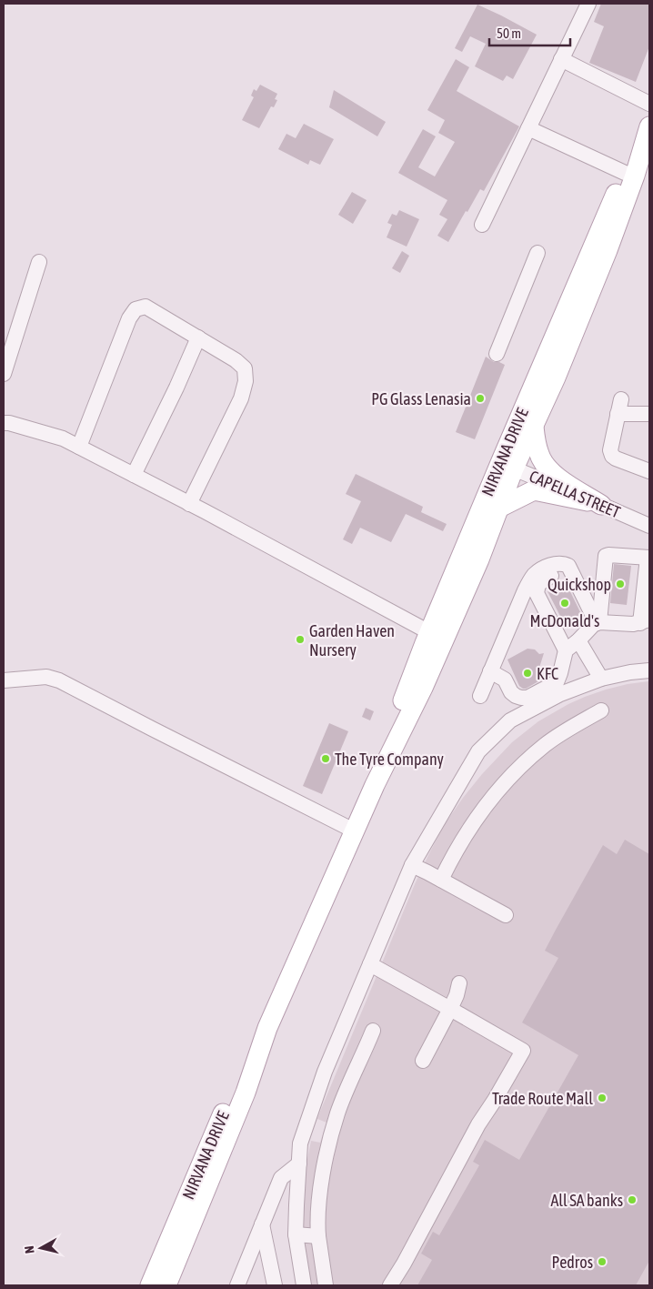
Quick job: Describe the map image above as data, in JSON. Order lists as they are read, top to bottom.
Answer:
{
  "streets": {
    "main road": ["NIRVANA DRIVE"],
    "street": ["CAPELLA STREET"]
  },
  "crossings": [
    ["NIRVANA DRIVE", "CAPELLA STREET"]
  ],
  "places": [
    "PG Glass Lenasia",
    "Quickshop",
    "McDonald's",
    "Garden Haven Nursery",
    "KFC",
    "The Tyre Company",
    "Trade Route Mall",
    "All SA banks",
    "Pedros"
  ],
  "scale_bar": "50 m",
  "north": "left"
}
